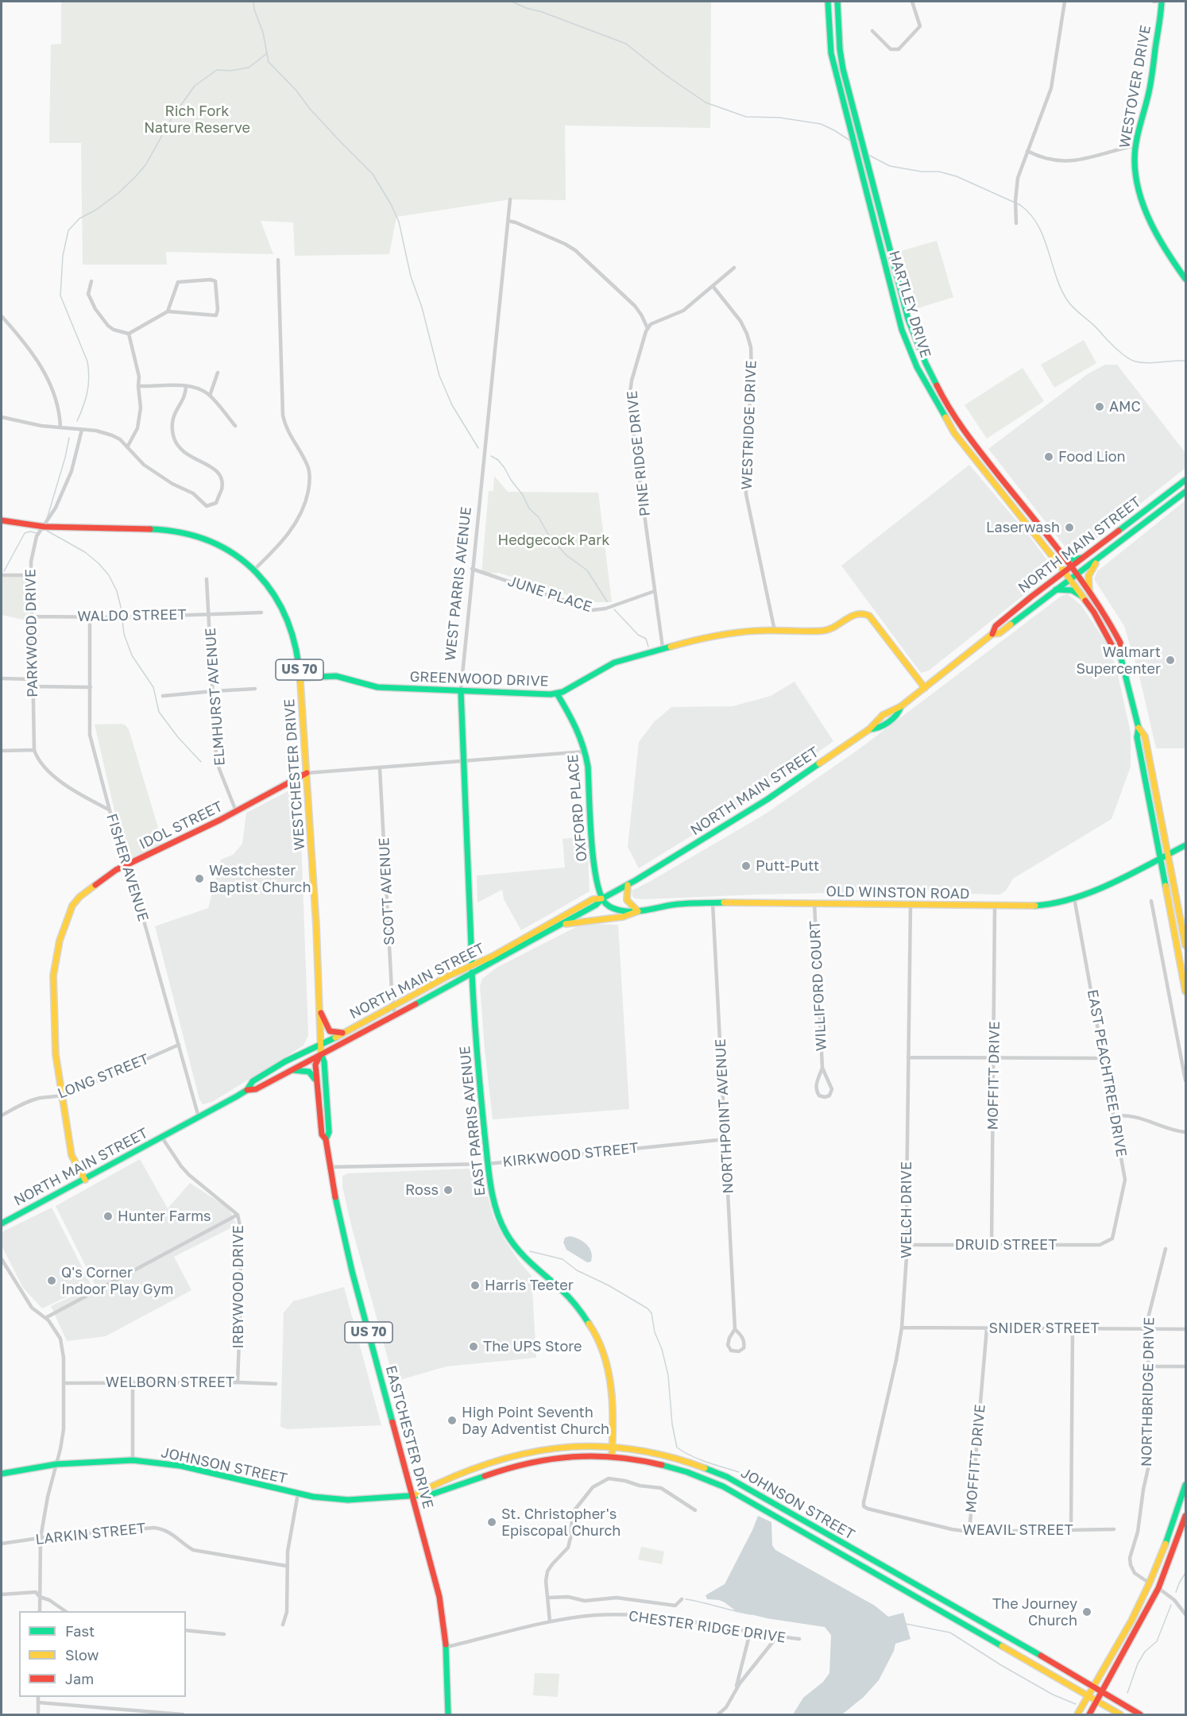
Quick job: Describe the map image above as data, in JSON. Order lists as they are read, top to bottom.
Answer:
{
  "streets": {
    "main road": [
      "WESTOVER DRIVE",
      "HARTLEY DRIVE",
      "NORTH MAIN STREET",
      "WEST PARRIS AVENUE",
      "US 70",
      "GREENWOOD DRIVE",
      "WESTCHESTER DRIVE",
      "OXFORD PLACE",
      "IDOL STREET",
      "OLD WINSTON ROAD",
      "EAST PARRIS AVENUE",
      "EASTCHESTER DRIVE",
      "JOHNSON STREET"
    ],
    "street": [
      "WESTRIDGE DRIVE",
      "PINE RIDGE DRIVE",
      "JUNE PLACE",
      "WALDO STREET",
      "PARKWOOD DRIVE",
      "ELMHURST AVENUE",
      "FISHER AVENUE",
      "SCOTT AVENUE",
      "WILLIFORD COURT",
      "EAST PEACHTREE DRIVE",
      "MOFFITT DRIVE",
      "LONG STREET",
      "NORTHPOINT AVENUE",
      "KIRKWOOD STREET",
      "WELCH DRIVE",
      "DRUID STREET",
      "IRBYWOOD DRIVE",
      "SNIDER STREET",
      "WELBORN STREET",
      "NORTHBRIDGE DRIVE",
      "WEAVIL STREET",
      "LARKIN STREET",
      "CHESTER RIDGE DRIVE"
    ]
  },
  "crossings": [
    ["HARTLEY DRIVE", "NORTH MAIN STREET"],
    ["WESTRIDGE DRIVE", "GREENWOOD DRIVE"],
    ["PINE RIDGE DRIVE", "JUNE PLACE"],
    ["PINE RIDGE DRIVE", "GREENWOOD DRIVE"],
    ["NORTH MAIN STREET", "WEST PARRIS AVENUE"],
    ["NORTH MAIN STREET", "GREENWOOD DRIVE"],
    ["NORTH MAIN STREET", "WESTCHESTER DRIVE"],
    ["NORTH MAIN STREET", "OXFORD PLACE"],
    ["NORTH MAIN STREET", "IDOL STREET"],
    ["NORTH MAIN STREET", "FISHER AVENUE"],
    ["NORTH MAIN STREET", "SCOTT AVENUE"],
    ["NORTH MAIN STREET", "OLD WINSTON ROAD"],
    ["NORTH MAIN STREET", "EAST PARRIS AVENUE"],
    ["NORTH MAIN STREET", "IRBYWOOD DRIVE"],
    ["NORTH MAIN STREET", "EASTCHESTER DRIVE"],
    ["WEST PARRIS AVENUE", "JUNE PLACE"],
    ["WEST PARRIS AVENUE", "GREENWOOD DRIVE"],
    ["WEST PARRIS AVENUE", "IDOL STREET"],
    ["WEST PARRIS AVENUE", "EAST PARRIS AVENUE"],
    ["WALDO STREET", "PARKWOOD DRIVE"],
    ["WALDO STREET", "ELMHURST AVENUE"],
    ["WALDO STREET", "FISHER AVENUE"],
    ["PARKWOOD DRIVE", "WESTCHESTER DRIVE"],
    ["GREENWOOD DRIVE", "WESTCHESTER DRIVE"],
    ["GREENWOOD DRIVE", "OXFORD PLACE"],
    ["ELMHURST AVENUE", "IDOL STREET"],
    ["WESTCHESTER DRIVE", "IDOL STREET"],
    ["WESTCHESTER DRIVE", "EASTCHESTER DRIVE"],
    ["OXFORD PLACE", "IDOL STREET"],
    ["OXFORD PLACE", "OLD WINSTON ROAD"],
    ["IDOL STREET", "FISHER AVENUE"],
    ["IDOL STREET", "SCOTT AVENUE"],
    ["IDOL STREET", "LONG STREET"],
    ["FISHER AVENUE", "LONG STREET"],
    ["OLD WINSTON ROAD", "WILLIFORD COURT"],
    ["OLD WINSTON ROAD", "EAST PEACHTREE DRIVE"],
    ["OLD WINSTON ROAD", "MOFFITT DRIVE"],
    ["OLD WINSTON ROAD", "NORTHPOINT AVENUE"],
    ["OLD WINSTON ROAD", "WELCH DRIVE"],
    ["EAST PEACHTREE DRIVE", "DRUID STREET"],
    ["MOFFITT DRIVE", "DRUID STREET"],
    ["MOFFITT DRIVE", "SNIDER STREET"],
    ["MOFFITT DRIVE", "WEAVIL STREET"],
    ["NORTHPOINT AVENUE", "KIRKWOOD STREET"],
    ["EAST PARRIS AVENUE", "KIRKWOOD STREET"],
    ["EAST PARRIS AVENUE", "JOHNSON STREET"],
    ["KIRKWOOD STREET", "EASTCHESTER DRIVE"],
    ["WELCH DRIVE", "DRUID STREET"],
    ["WELCH DRIVE", "SNIDER STREET"],
    ["WELCH DRIVE", "WEAVIL STREET"],
    ["IRBYWOOD DRIVE", "WELBORN STREET"],
    ["SNIDER STREET", "NORTHBRIDGE DRIVE"],
    ["EASTCHESTER DRIVE", "JOHNSON STREET"],
    ["EASTCHESTER DRIVE", "CHESTER RIDGE DRIVE"]
  ],
  "parks": ["Rich Fork Nature Reserve", "Hedgecock Park"],
  "places": [
    "AMC",
    "Food Lion",
    "Laserwash",
    "Walmart Supercenter",
    "Putt-Putt",
    "Westchester Baptist Church",
    "Ross",
    "Hunter Farms",
    "Q's Corner Indoor Play Gym",
    "Harris Teeter",
    "The UPS Store",
    "High Point Seventh Day Adventist Church",
    "St. Christopher's Episcopal Church",
    "The Journey Church"
  ],
  "legend": ["Fast", "Slow", "Jam"]
}
